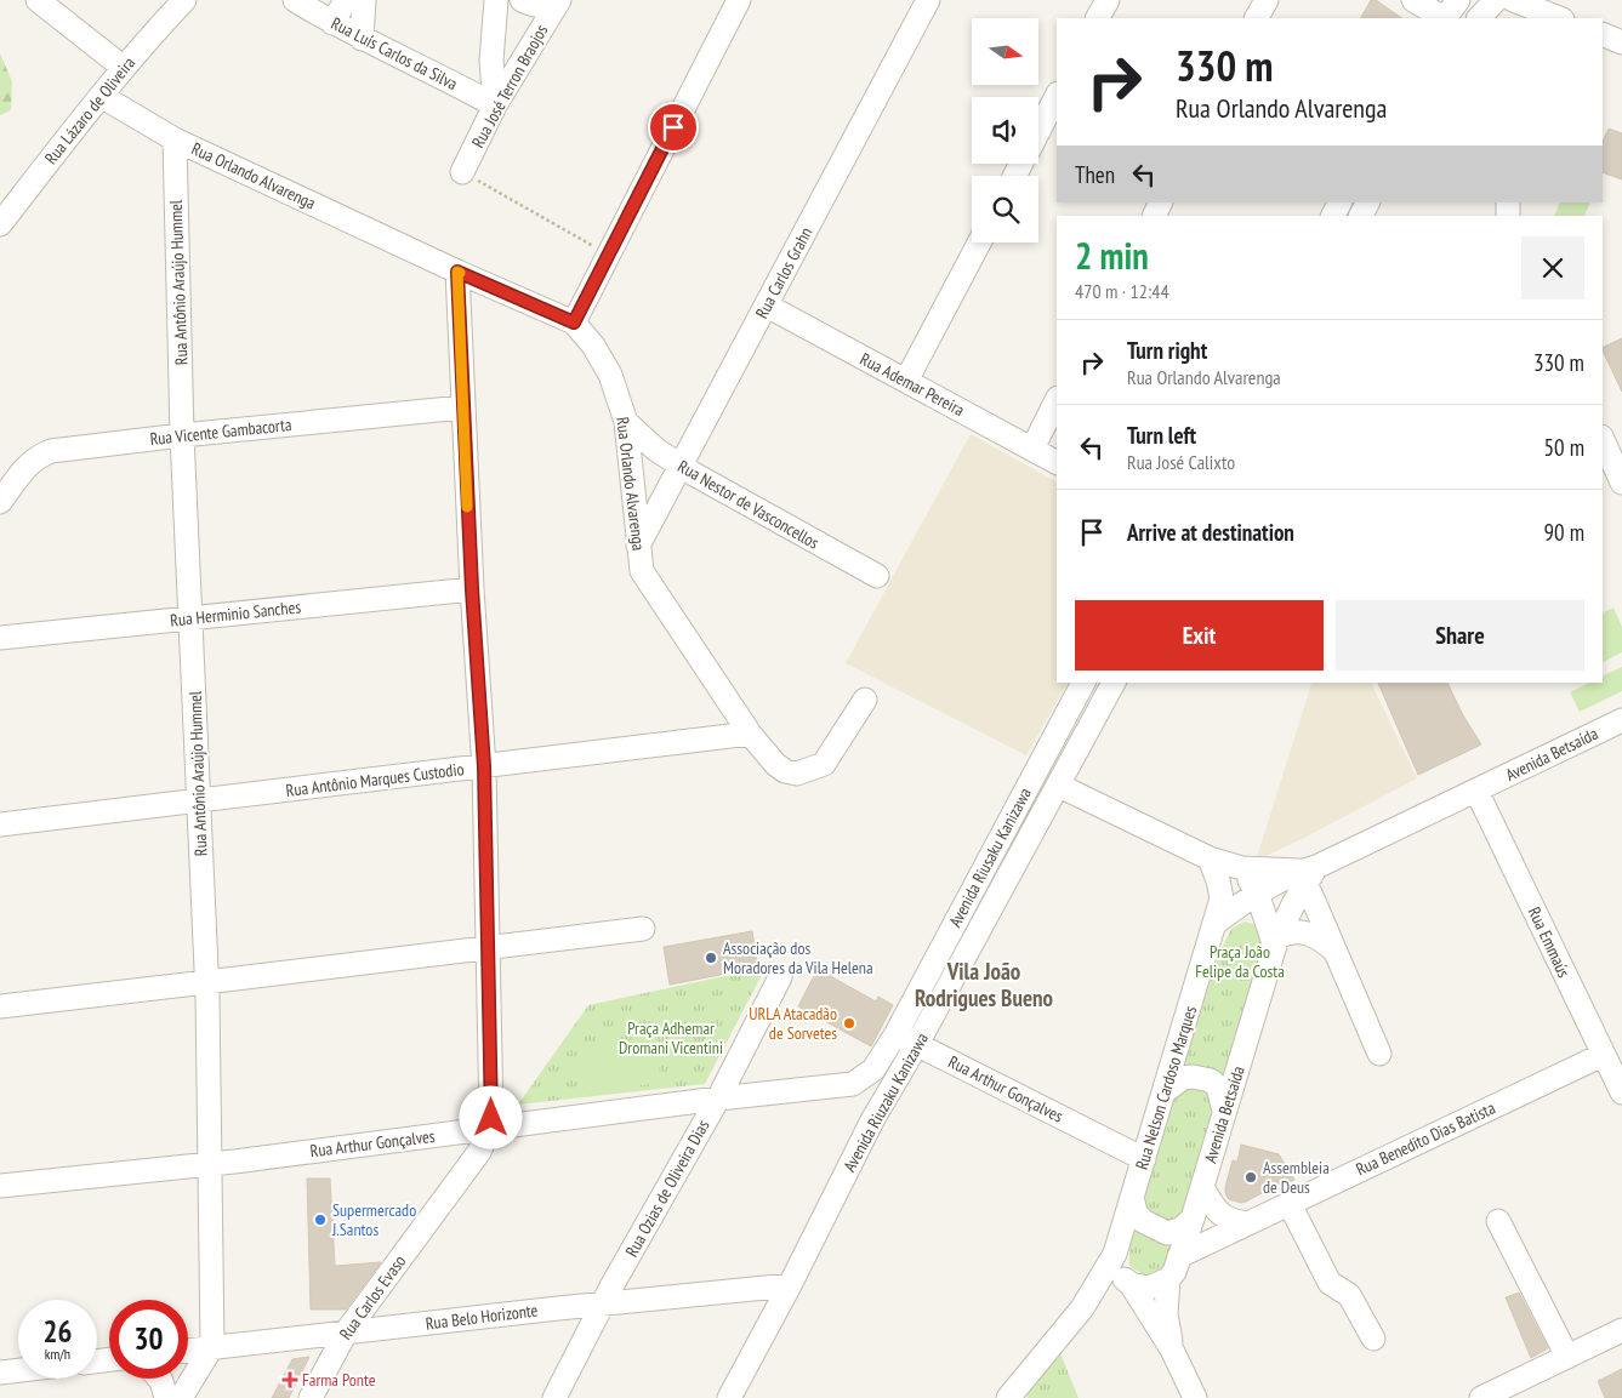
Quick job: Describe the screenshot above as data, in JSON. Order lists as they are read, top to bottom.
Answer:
{
  "streets": {
    "street": [
      "Rua Luís Carlos da Silva",
      "Rua José Terron Braojos",
      "Rua Lázaro de Oliveira",
      "Rua Orlando Alvarenga",
      "Rua Carlos Grahn",
      "Rua Antônio Araújo Hummel",
      "Rua Ademar Pereira",
      "Rua Vicente Gambacorta",
      "Rua Nestor de Vasconcellos",
      "Rua Herminio Sanches",
      "Avenida Betsaída",
      "Rua Antônio Marques Custodio",
      "Avenida Riusaku Kanizawa",
      "Rua Emmaús",
      "Rua Nelson Cardoso Marques",
      "Rua Arthur Gonçalves",
      "Avenida Riuzaku Kanizawa",
      "Rua Benedito Dias Batista",
      "Rua Ozias de Oliveira Dias",
      "Rua Carlos Evaso",
      "Rua Belo Horizonte"
    ]
  },
  "crossings": [
    ["Rua Luís Carlos da Silva", "Rua José Terron Braojos"],
    ["Rua Lázaro de Oliveira", "Rua Orlando Alvarenga"],
    ["Rua Orlando Alvarenga", "Rua Carlos Grahn"],
    ["Rua Orlando Alvarenga", "Rua Antônio Araújo Hummel"],
    ["Rua Orlando Alvarenga", "Rua Nestor de Vasconcellos"],
    ["Rua Orlando Alvarenga", "Rua Antônio Marques Custodio"],
    ["Rua Orlando Alvarenga", "Rua Carlos Evaso"],
    ["Rua Carlos Grahn", "Rua Ademar Pereira"],
    ["Rua Carlos Grahn", "Rua Nestor de Vasconcellos"],
    ["Rua Antônio Araújo Hummel", "Rua Vicente Gambacorta"],
    ["Rua Antônio Araújo Hummel", "Rua Herminio Sanches"],
    ["Rua Antônio Araújo Hummel", "Rua Antônio Marques Custodio"],
    ["Rua Antônio Araújo Hummel", "Rua Arthur Gonçalves"],
    ["Rua Antônio Araújo Hummel", "Rua Belo Horizonte"],
    ["Rua Vicente Gambacorta", "Rua Carlos Evaso"],
    ["Rua Herminio Sanches", "Rua Carlos Evaso"],
    ["Avenida Betsaída", "Rua Emmaús"],
    ["Avenida Betsaída", "Rua Nelson Cardoso Marques"],
    ["Avenida Betsaída", "Rua Benedito Dias Batista"],
    ["Rua Antônio Marques Custodio", "Rua Carlos Evaso"],
    ["Avenida Riusaku Kanizawa", "Rua Arthur Gonçalves"],
    ["Rua Emmaús", "Rua Benedito Dias Batista"],
    ["Rua Nelson Cardoso Marques", "Rua Arthur Gonçalves"],
    ["Rua Arthur Gonçalves", "Avenida Riuzaku Kanizawa"],
    ["Rua Arthur Gonçalves", "Rua Ozias de Oliveira Dias"],
    ["Rua Arthur Gonçalves", "Rua Carlos Evaso"],
    ["Avenida Riuzaku Kanizawa", "Rua Belo Horizonte"],
    ["Rua Ozias de Oliveira Dias", "Rua Belo Horizonte"],
    ["Rua Carlos Evaso", "Rua Belo Horizonte"]
  ],
  "districts": ["Vila João Rodrigues Bueno"],
  "parks": ["Praça João Felipe da Costa", "Praça Adhemar Dromani Vicentini"],
  "places": {
    "other": [
      "Associação dos Moradores da Vila Helena",
      "URLA Atacadão de Sorvetes",
      "Assembleia de Deus",
      "Supermercado J.Santos"
    ],
    "health": ["Farma Ponte"]
  },
  "north": "right",
  "page": {
    "turn": ["330 m", "Rua Orlando Alvarenga"],
    "then": "Then",
    "heading": ["2 min", "470 m · 12:44"],
    "list": [
      {
        "name": "Turn right",
        "note": "Rua Orlando Alvarenga",
        "value": "330 m"
      },
      {
        "name": "Turn left",
        "note": "Rua José Calixto",
        "value": "50 m"
      },
      {
        "name": "Arrive at destination",
        "value": "90 m"
      }
    ],
    "buttons": ["Exit", "Share"],
    "speed": "26 km/h",
    "limit": "30"
  }
}
